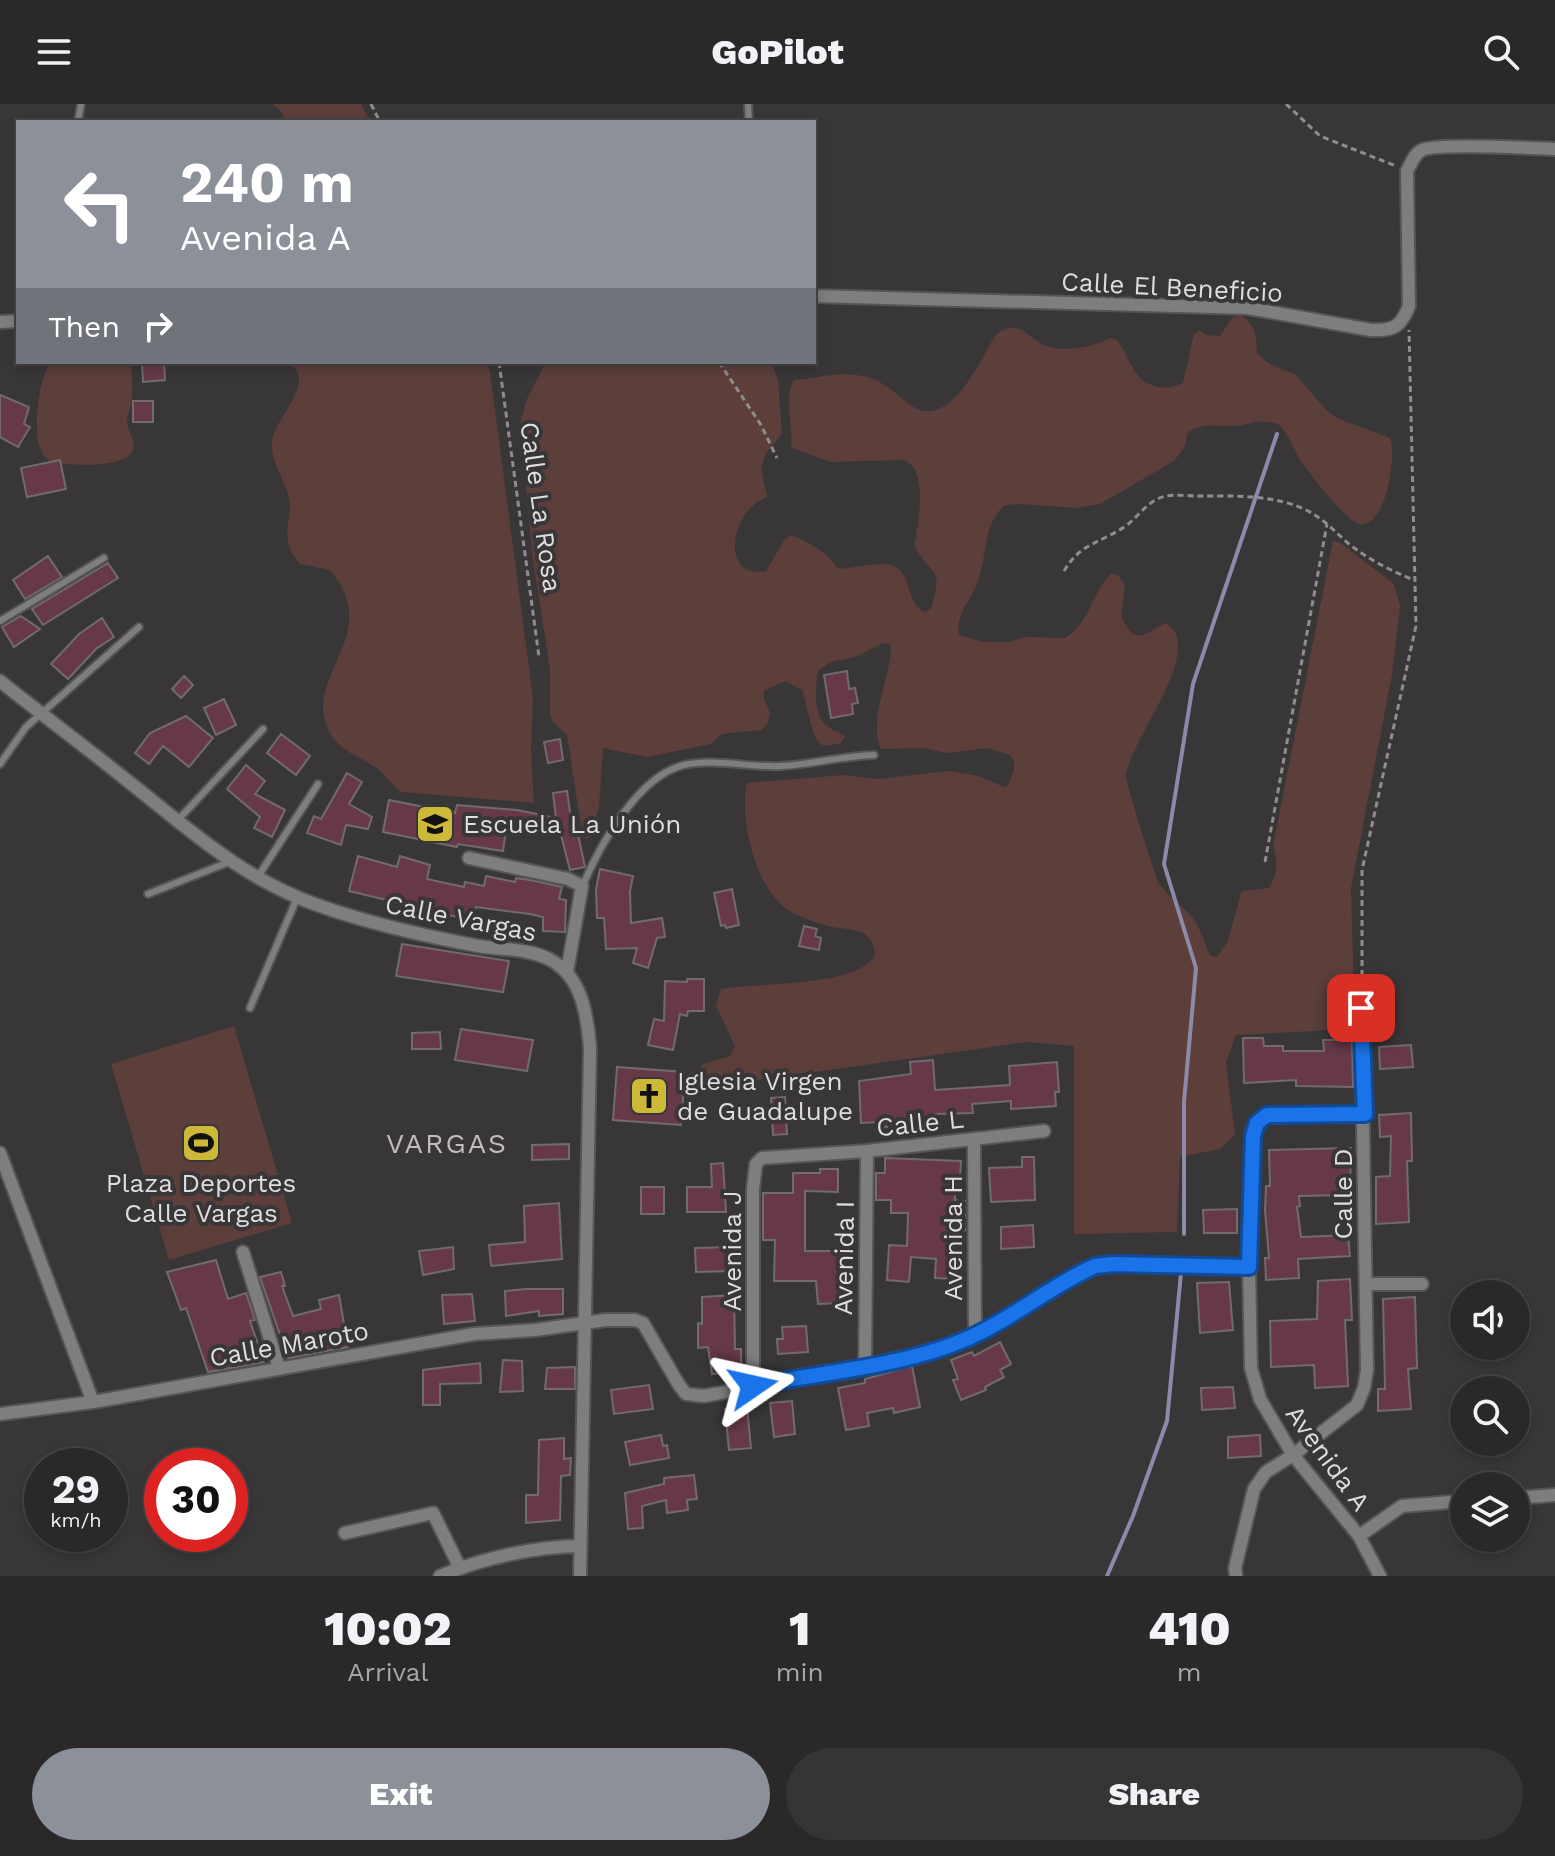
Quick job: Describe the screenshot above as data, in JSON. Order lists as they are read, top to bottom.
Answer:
{
  "streets": {
    "street": [
      "Calle El Beneficio",
      "Calle Vargas",
      "Calle L",
      "Calle D",
      "Avenida H",
      "Avenida J",
      "Avenida I",
      "Calle Maroto",
      "Avenida A"
    ],
    "path": ["Calle La Rosa"]
  },
  "crossings": [
    ["Calle L", "Avenida H"],
    ["Calle L", "Avenida J"],
    ["Calle L", "Avenida I"],
    ["Calle D", "Avenida A"],
    ["Avenida J", "Calle Maroto"]
  ],
  "districts": ["VARGAS"],
  "places": {
    "school or university": ["Escuela La Unión"],
    "church": ["Iglesia Virgen de Guadalupe"],
    "sports": ["Plaza Deportes Calle Vargas"]
  },
  "page": {
    "header": "GoPilot",
    "turn": ["240 m", "Avenida A"],
    "then": "Then",
    "speed": "29 km/h",
    "limit": "30",
    "eta": [
      "10:02",
      "Arrival",
      "1",
      "min",
      "410",
      "m"
    ],
    "buttons": ["Exit", "Share"]
  }
}
